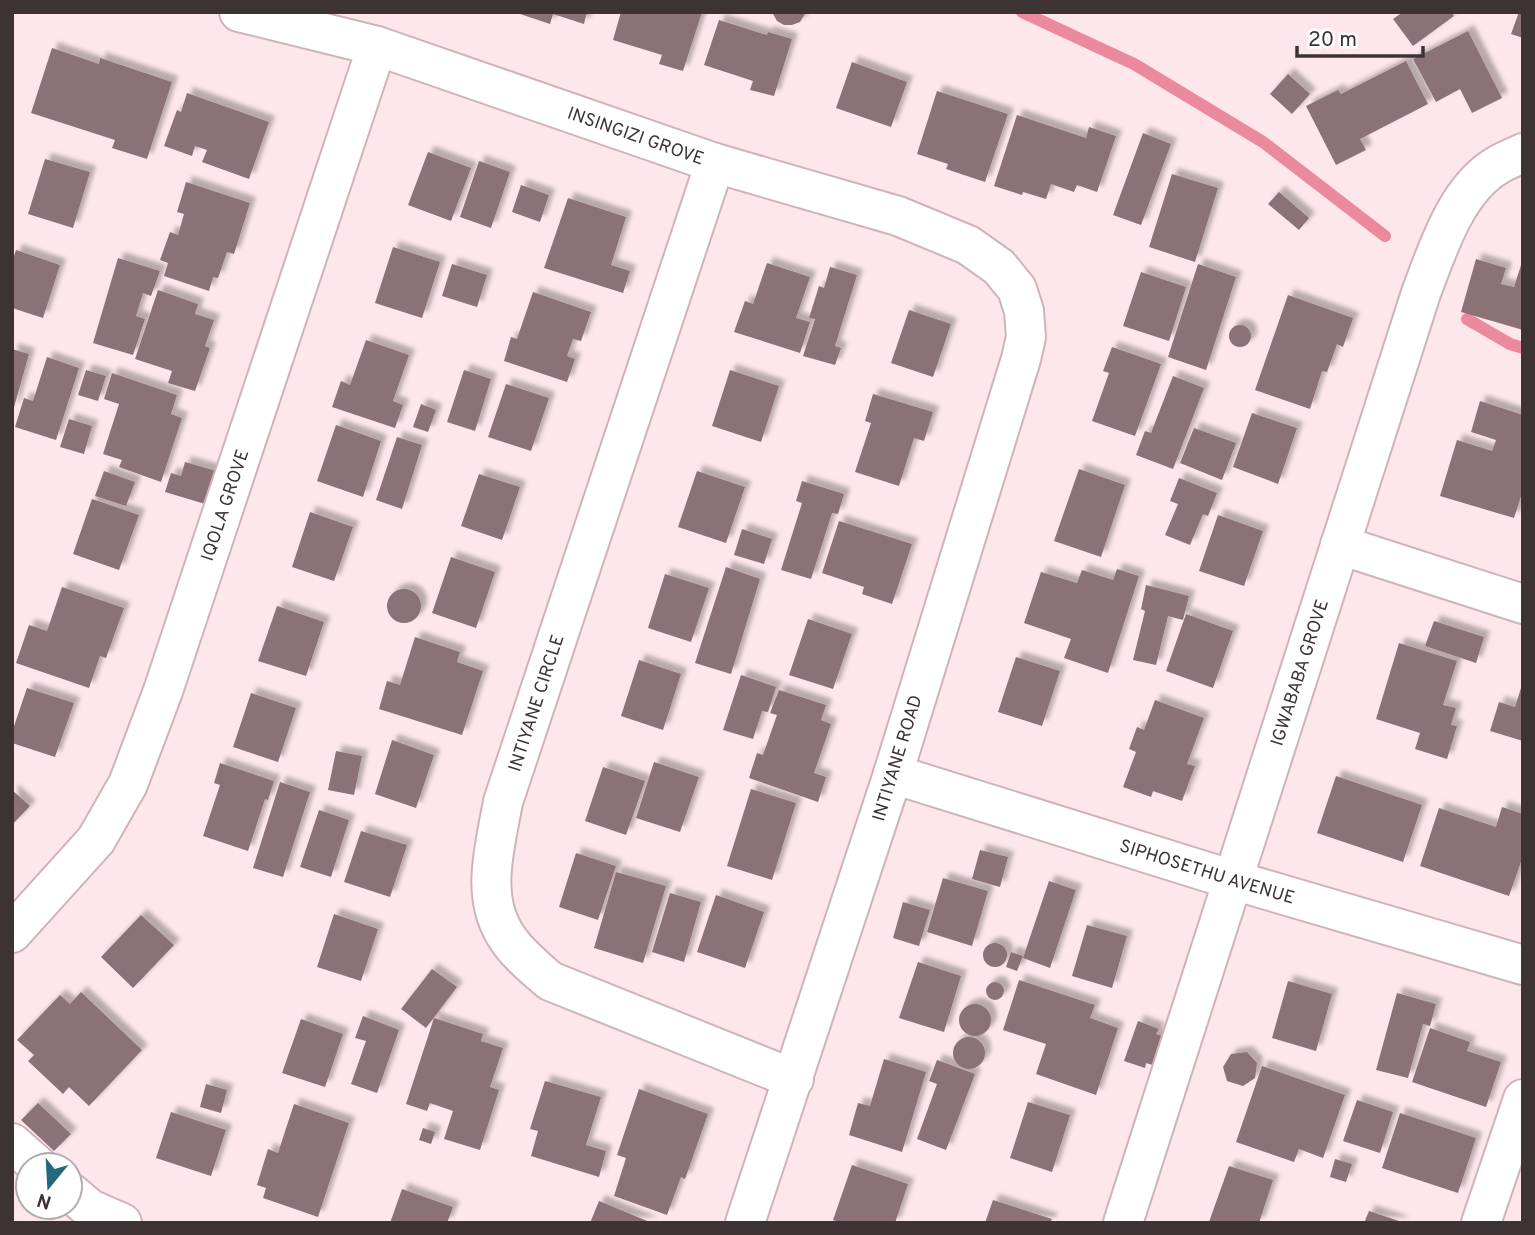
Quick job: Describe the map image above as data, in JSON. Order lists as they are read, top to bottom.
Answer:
{
  "streets": {
    "street": [
      "INSINGIZI GROVE",
      "IQOLA GROVE",
      "IGWABABA GROVE",
      "INTIYANE CIRCLE",
      "INTIYANE ROAD",
      "SIPHOSETHU AVENUE"
    ]
  },
  "crossings": [
    ["INSINGIZI GROVE", "IQOLA GROVE"],
    ["INSINGIZI GROVE", "INTIYANE CIRCLE"],
    ["INSINGIZI GROVE", "INTIYANE ROAD"],
    ["IGWABABA GROVE", "SIPHOSETHU AVENUE"],
    ["INTIYANE CIRCLE", "INTIYANE ROAD"],
    ["INTIYANE ROAD", "SIPHOSETHU AVENUE"]
  ],
  "scale_bar": "20 m",
  "north": "bottom"
}
